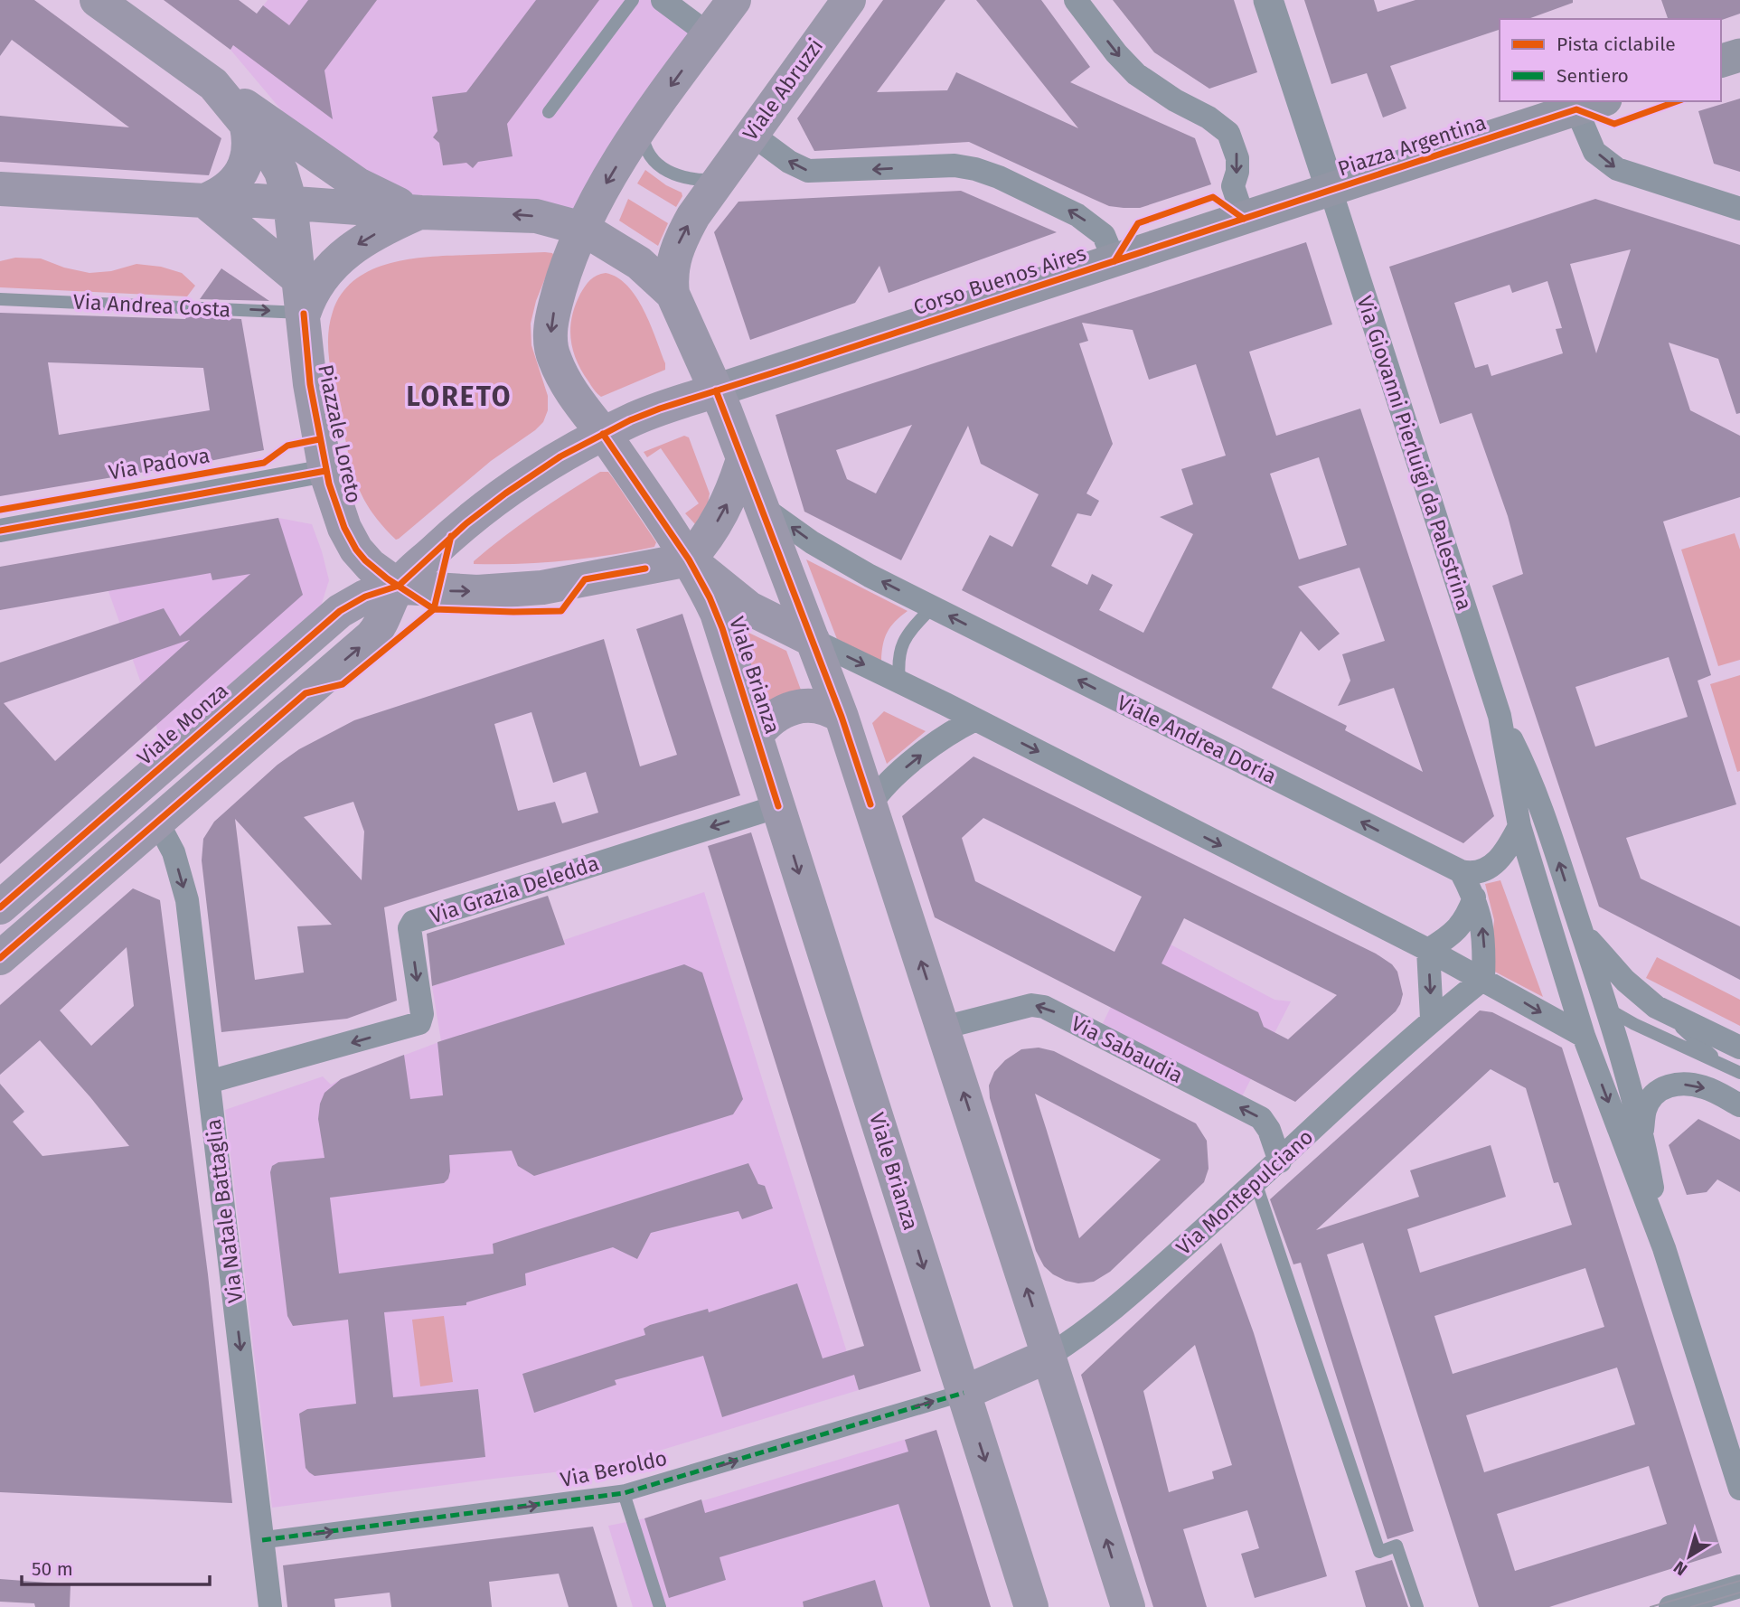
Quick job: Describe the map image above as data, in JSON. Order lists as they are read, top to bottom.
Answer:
{
  "streets": {
    "main road": [
      "Viale Abruzzi",
      "Piazza Argentina",
      "Corso Buenos Aires",
      "Piazzale Loreto",
      "Viale Brianza",
      "Viale Monza"
    ],
    "street": [
      "Via Giovanni Pierluigi da Palestrina",
      "Via Padova",
      "Viale Andrea Doria",
      "Via Grazia Deledda",
      "Via Sabaudia",
      "Via Montepulciano",
      "Via Natale Battaglia",
      "Via Beroldo"
    ],
    "lane": ["Via Andrea Costa"]
  },
  "crossings": [
    ["Piazza Argentina", "Corso Buenos Aires"],
    ["Piazza Argentina", "Via Giovanni Pierluigi da Palestrina"],
    ["Corso Buenos Aires", "Via Giovanni Pierluigi da Palestrina"],
    ["Via Andrea Costa", "Piazzale Loreto"],
    ["Piazzale Loreto", "Via Padova"],
    ["Piazzale Loreto", "Viale Brianza"],
    ["Piazzale Loreto", "Viale Monza"],
    ["Viale Brianza", "Via Grazia Deledda"],
    ["Viale Brianza", "Via Beroldo"],
    ["Via Grazia Deledda", "Via Natale Battaglia"],
    ["Via Sabaudia", "Via Montepulciano"],
    ["Via Natale Battaglia", "Via Beroldo"]
  ],
  "one_way": [
    "Piazza Argentina",
    "Via Andrea Costa",
    "Via Grazia Deledda",
    "Via Sabaudia",
    "Via Natale Battaglia",
    "Via Beroldo"
  ],
  "districts": ["LORETO"],
  "legend": ["Pista ciclabile", "Sentiero"],
  "scale_bar": "50 m",
  "north": "bottom left"
}
